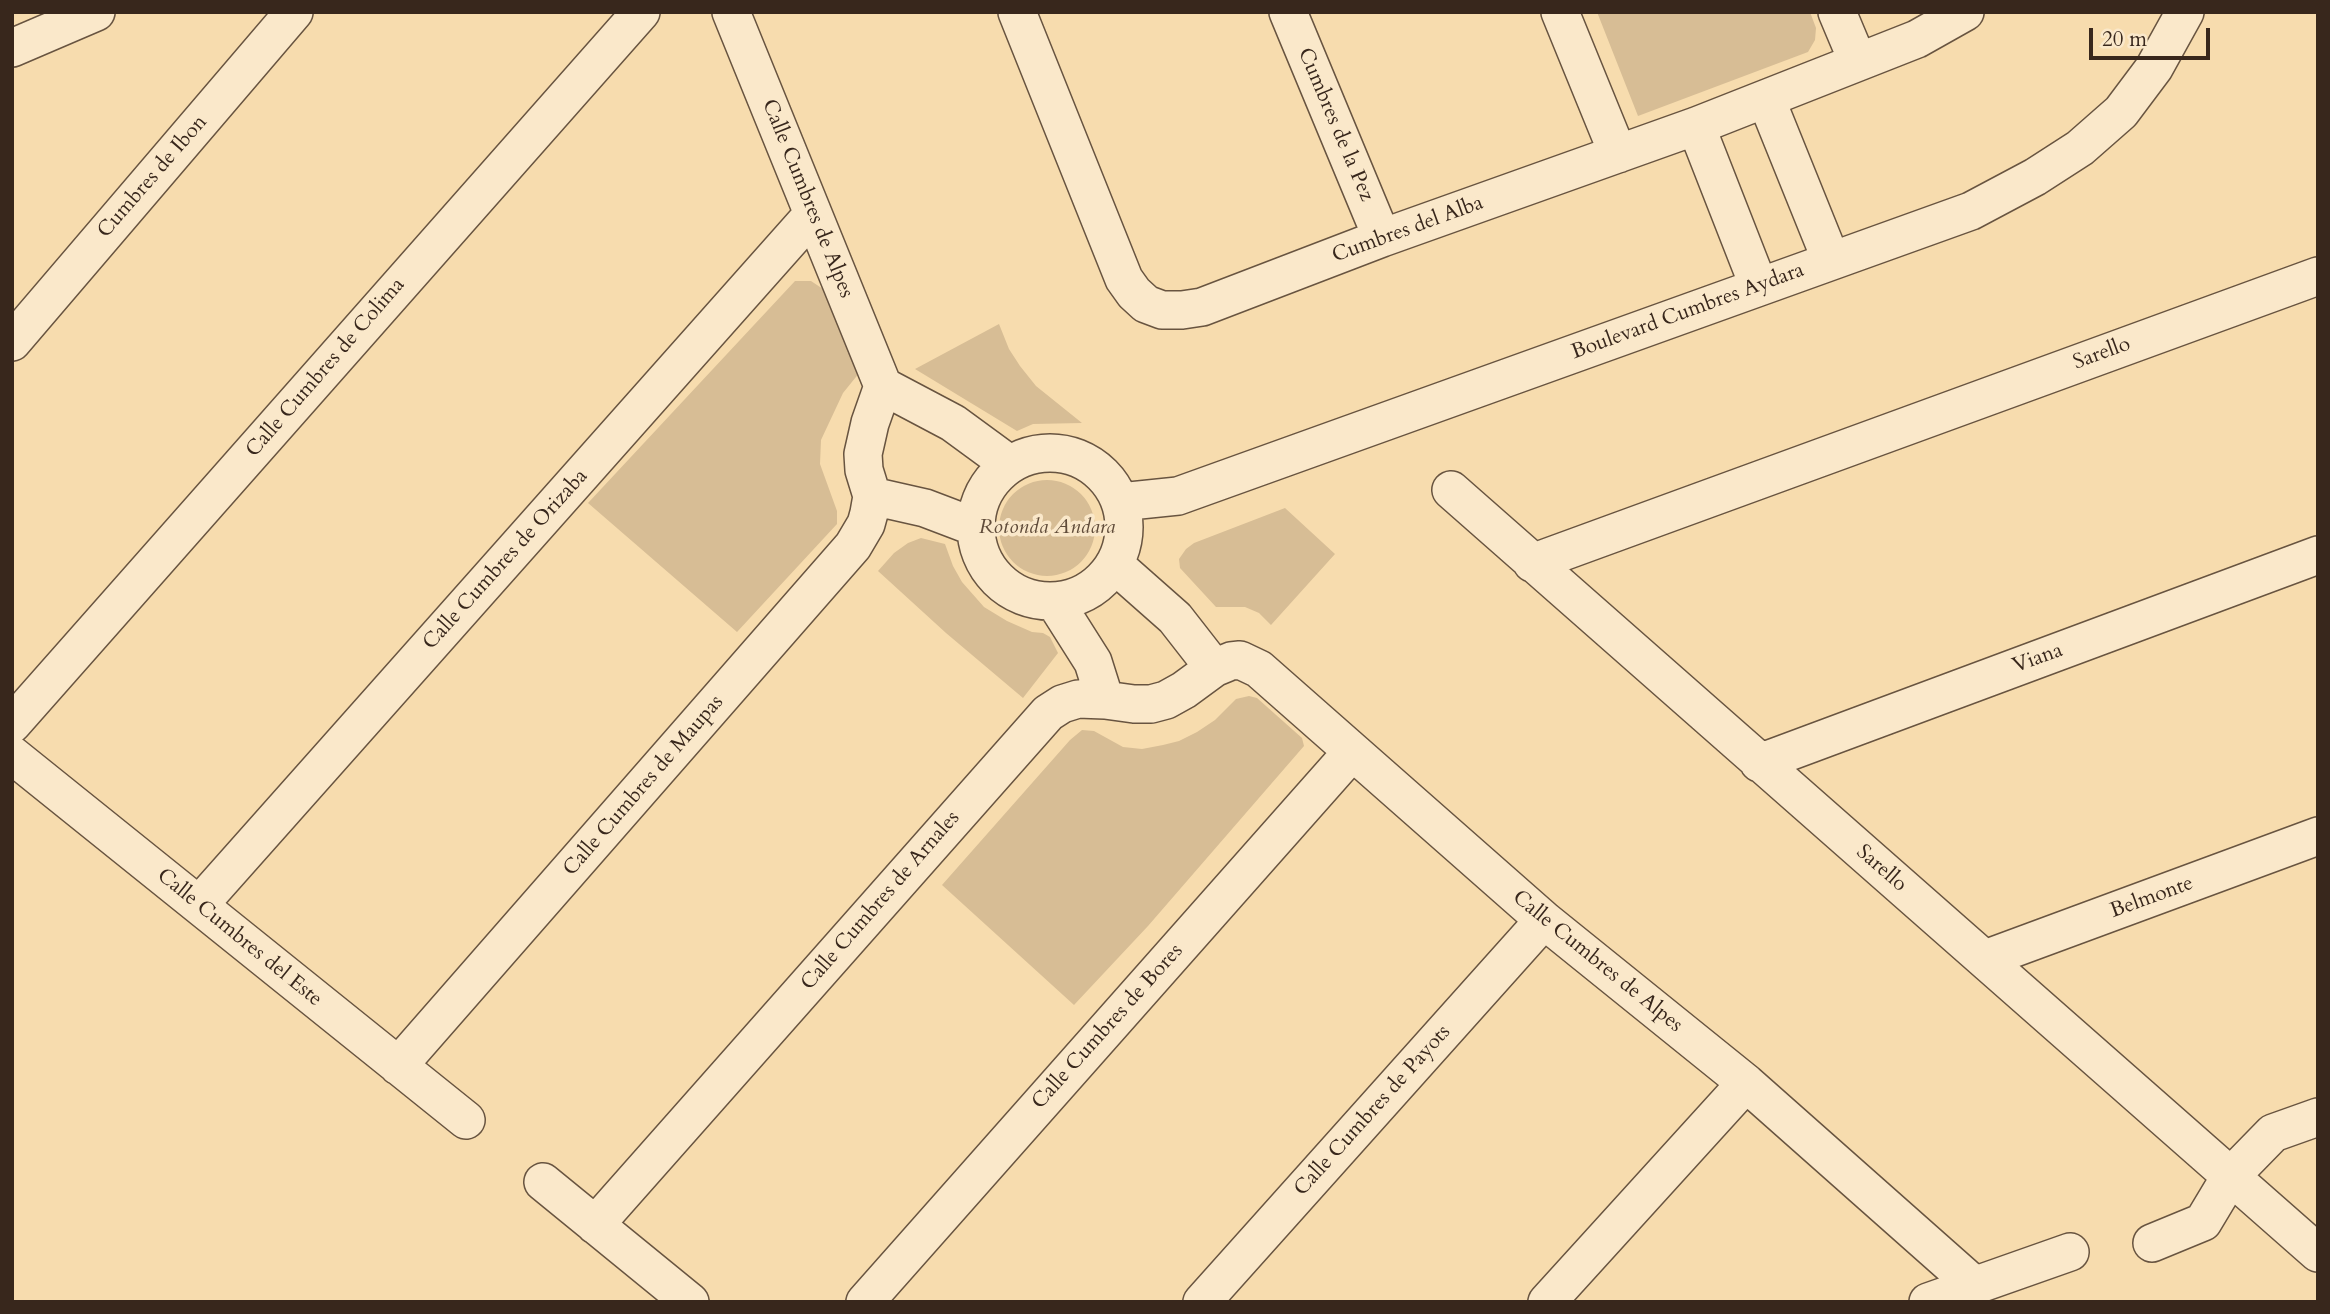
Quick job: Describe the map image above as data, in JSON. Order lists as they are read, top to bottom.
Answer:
{
  "streets": {
    "street": [
      "Cumbres de la Pez",
      "Cumbres de Ibon",
      "Calle Cumbres de Alpes",
      "Cumbres del Alba",
      "Boulevard Cumbres Aydara",
      "Sarello",
      "Calle Cumbres de Colima",
      "Calle Cumbres de Orizaba",
      "Viana",
      "Calle Cumbres de Maupas",
      "Belmonte",
      "Calle Cumbres de Arnales",
      "Calle Cumbres del Este",
      "Calle Cumbres de Bores",
      "Calle Cumbres de Payots"
    ]
  },
  "crossings": [
    ["Cumbres de la Pez", "Cumbres del Alba"],
    ["Calle Cumbres de Alpes", "Calle Cumbres de Orizaba"],
    ["Calle Cumbres de Alpes", "Calle Cumbres de Arnales"],
    ["Calle Cumbres de Alpes", "Calle Cumbres de Bores"],
    ["Calle Cumbres de Alpes", "Calle Cumbres de Payots"],
    ["Sarello", "Viana"],
    ["Sarello", "Belmonte"],
    ["Calle Cumbres de Orizaba", "Calle Cumbres del Este"],
    ["Calle Cumbres de Maupas", "Calle Cumbres del Este"]
  ],
  "parks": ["Rotonda Andara"],
  "scale_bar": "20 m"
}
